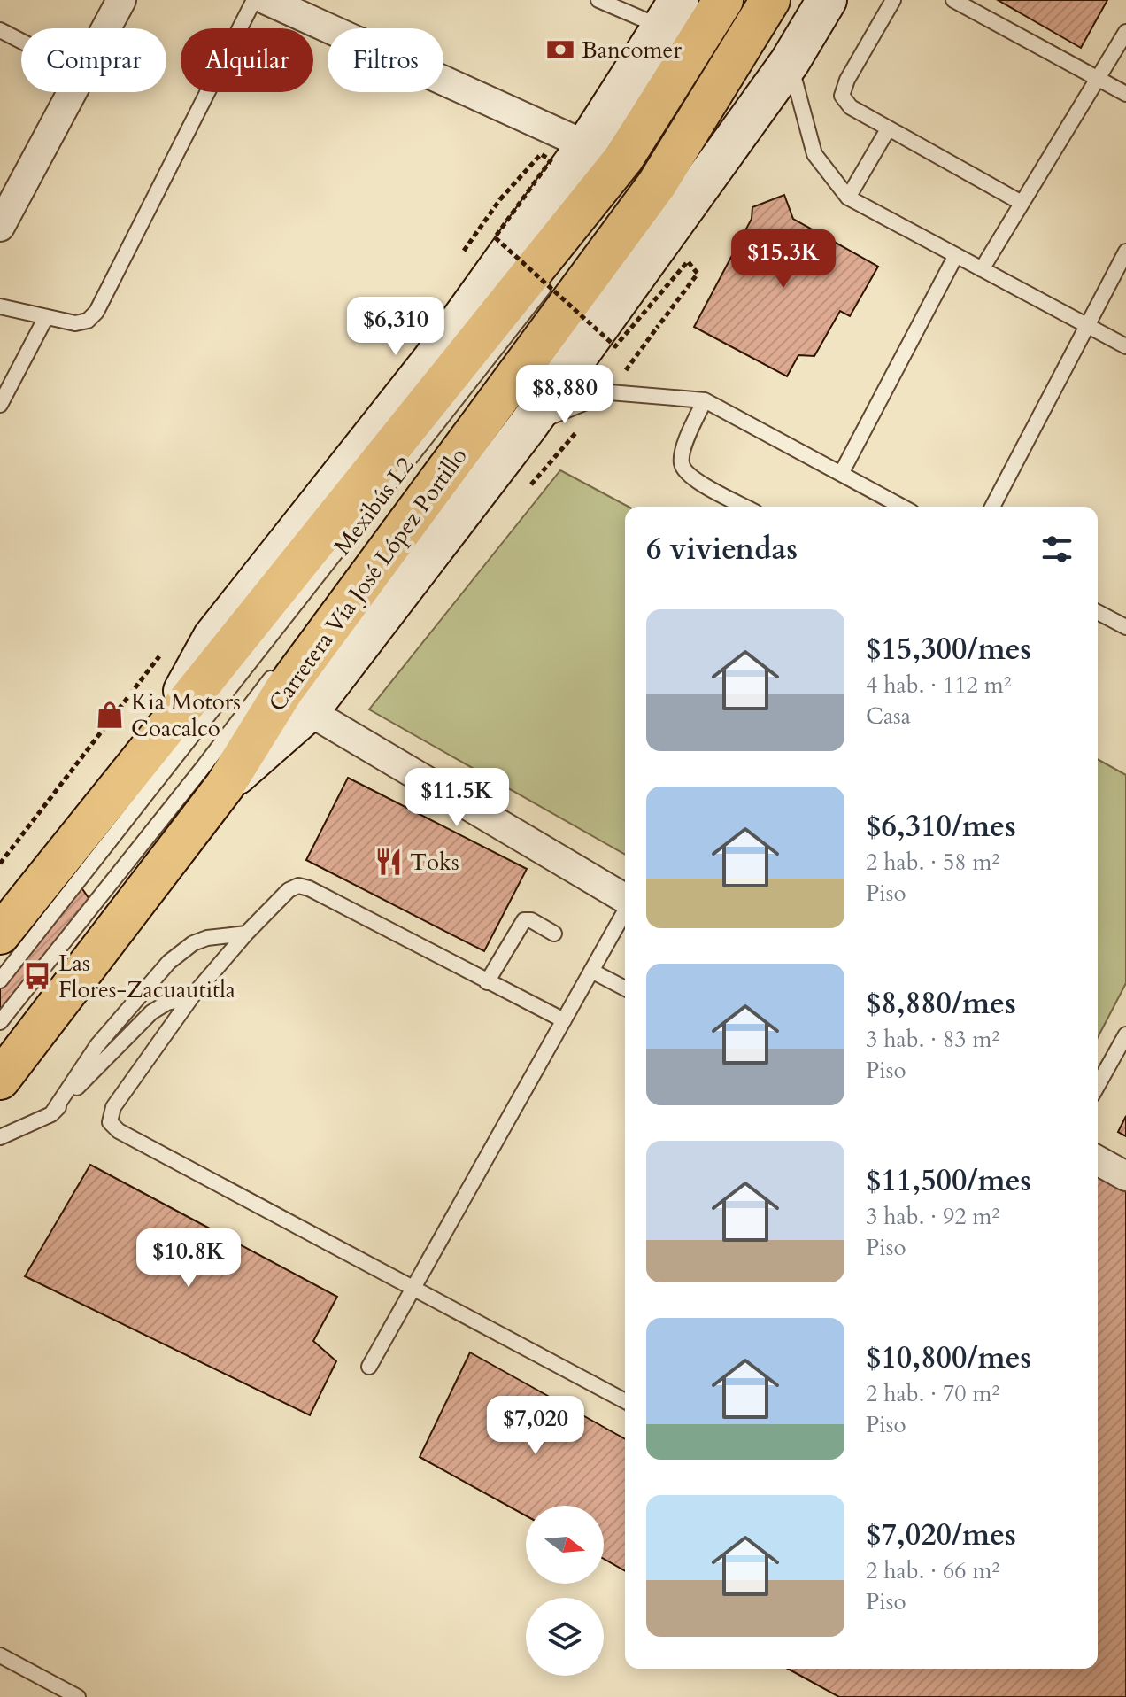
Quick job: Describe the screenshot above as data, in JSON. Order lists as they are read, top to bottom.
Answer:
{
  "streets": {
    "main road": ["Carretera Vía José López Portillo"],
    "lane": ["Mexibús L2"]
  },
  "crossings": [
    ["Mexibús L2", "Carretera Vía José López Portillo"]
  ],
  "places": {
    "bank": ["Bancomer"],
    "shop": ["Kia Motors Coacalco"],
    "restaurant": ["Toks"],
    "bus stop": ["Las Flores-Zacuautitla"]
  },
  "north": "right",
  "page": {
    "chip": ["Comprar", "Alquilar", "Filtros"],
    "price": [
      "$15.3K",
      "$6,310",
      "$8,880",
      "$11.5K",
      "$10.8K",
      "$7,020"
    ],
    "heading": "6 viviendas",
    "list": [
      {
        "name": "$15,300/mes",
        "note": "4 hab. · 112 m² · Casa"
      },
      {
        "name": "$6,310/mes",
        "note": "2 hab. · 58 m² · Piso"
      },
      {
        "name": "$8,880/mes",
        "note": "3 hab. · 83 m² · Piso"
      },
      {
        "name": "$11,500/mes",
        "note": "3 hab. · 92 m² · Piso"
      },
      {
        "name": "$10,800/mes",
        "note": "2 hab. · 70 m² · Piso"
      },
      {
        "name": "$7,020/mes",
        "note": "2 hab. · 66 m² · Piso"
      }
    ]
  }
}
